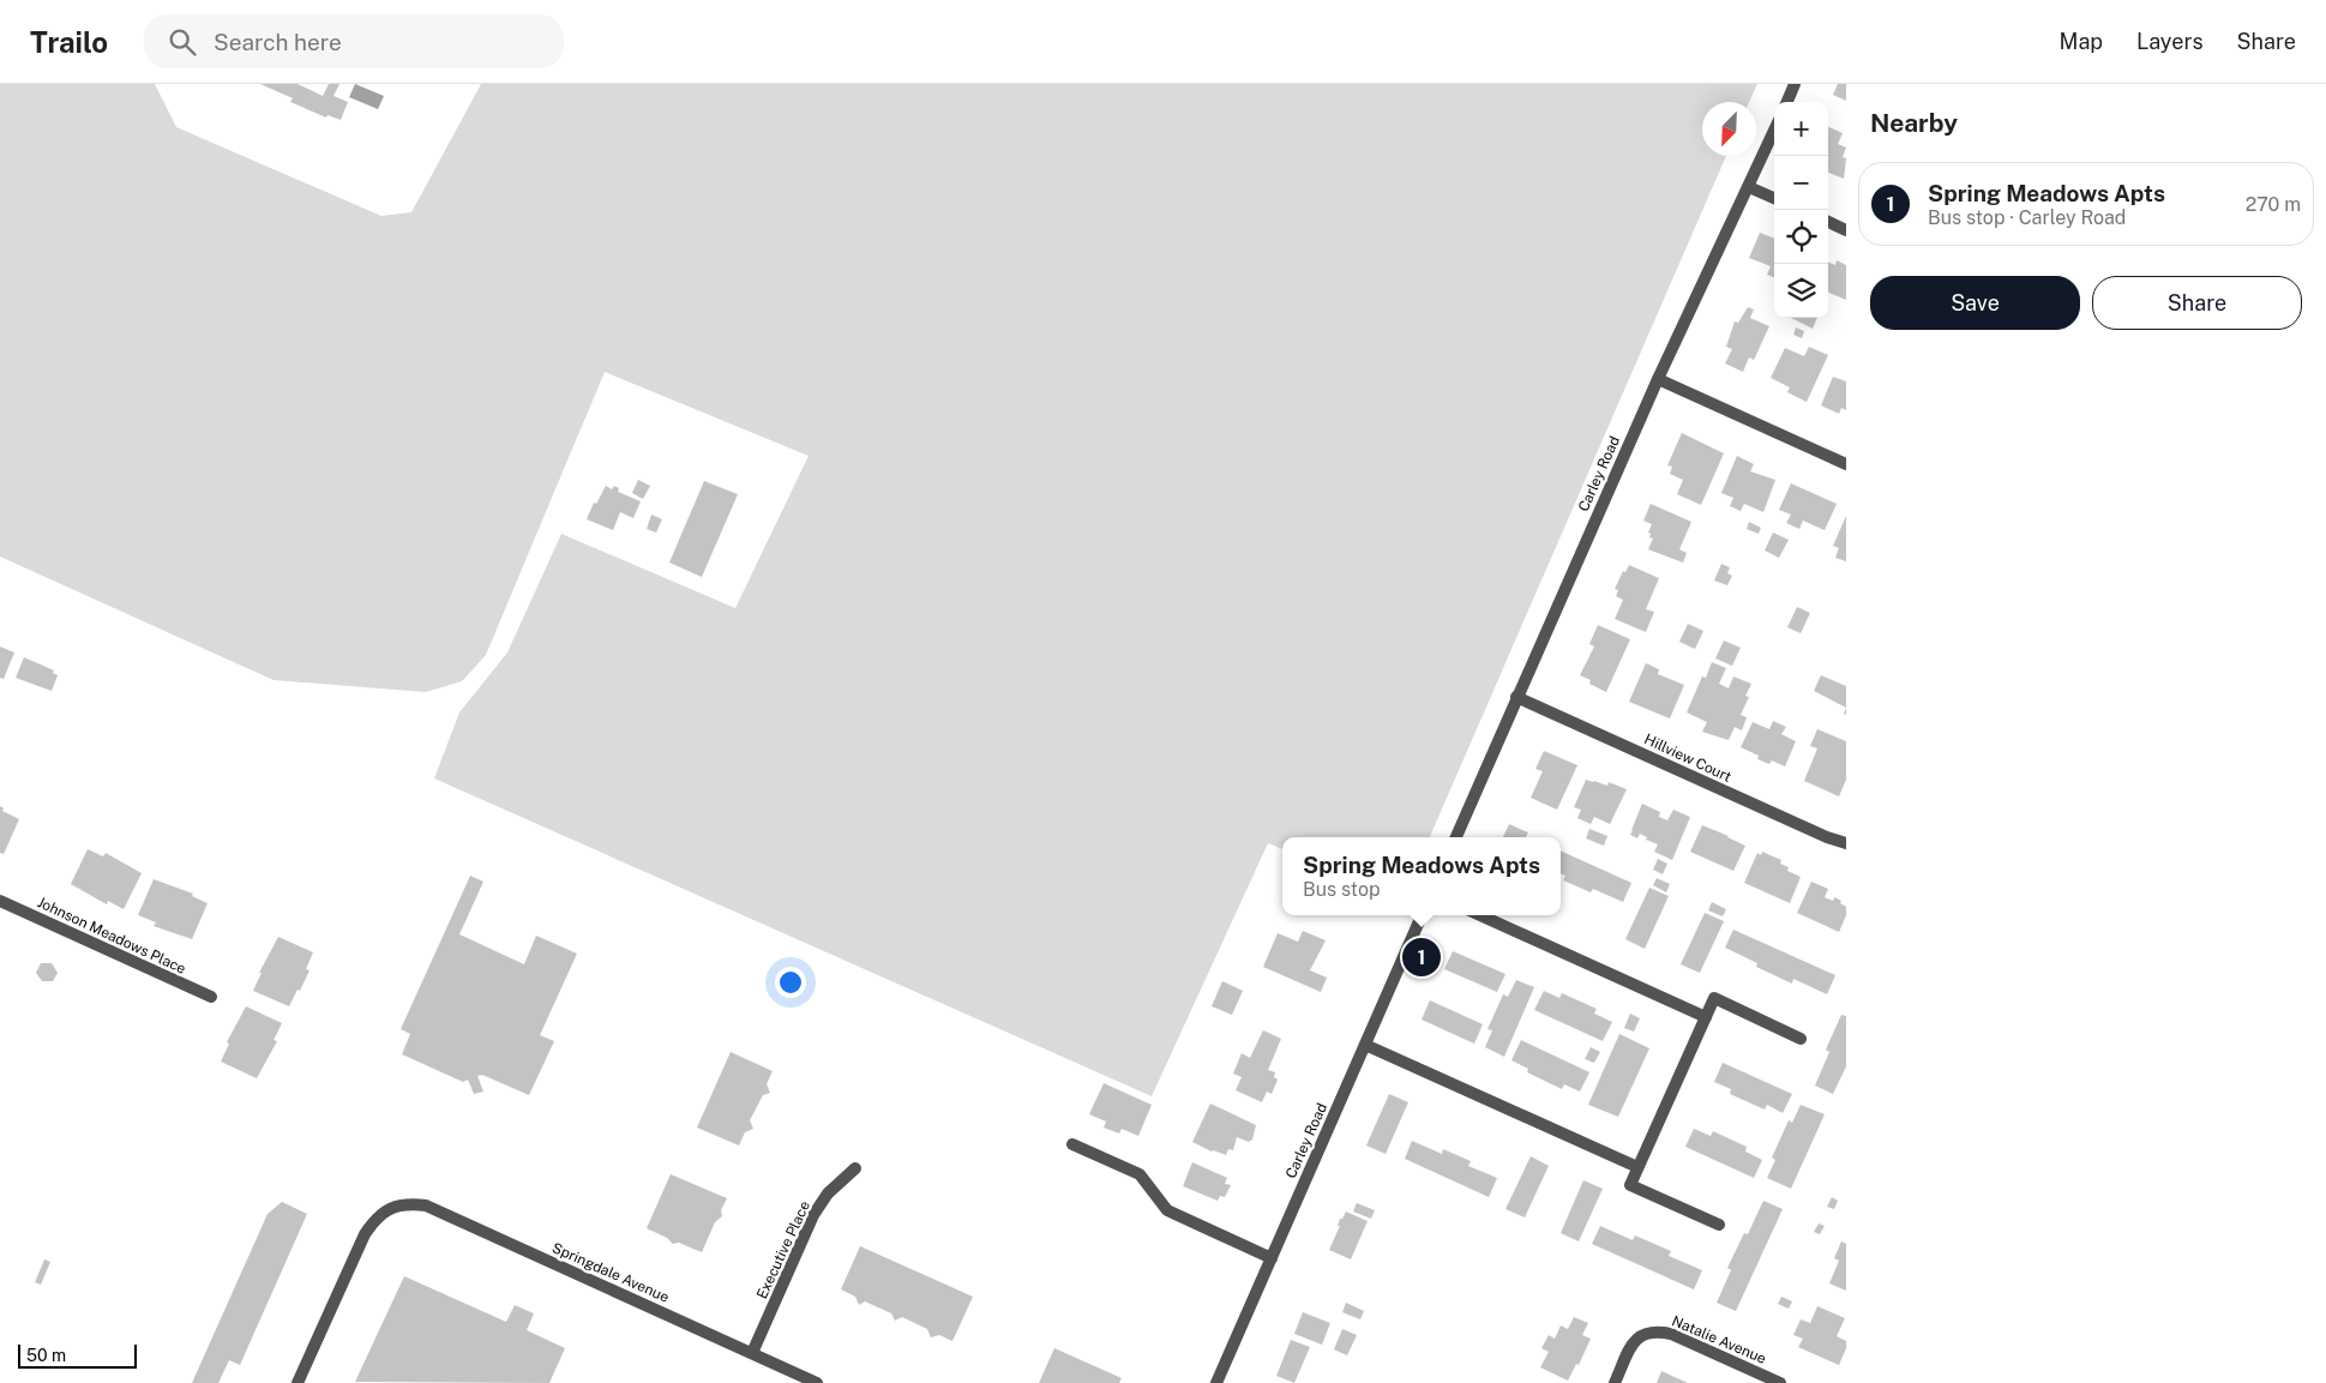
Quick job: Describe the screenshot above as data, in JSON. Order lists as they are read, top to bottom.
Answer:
{
  "streets": {
    "street": [
      "Carley Road",
      "Hillview Court",
      "Johnson Meadows Place",
      "Executive Place",
      "Springdale Avenue",
      "Natalie Avenue"
    ]
  },
  "crossings": [
    ["Carley Road", "Hillview Court"],
    ["Executive Place", "Springdale Avenue"]
  ],
  "scale_bar": "50 m",
  "north": "bottom left",
  "page": {
    "header": "Trailo",
    "search": "Search here",
    "nav": ["Map", "Layers", "Share"],
    "heading": "Nearby",
    "map_buttons": ["+", "−"],
    "list": [
      {
        "mark": "1",
        "name": "Spring Meadows Apts",
        "note": "Bus stop · Carley Road",
        "value": "270 m"
      }
    ],
    "buttons": ["Save", "Share"],
    "popup": ["Spring Meadows Apts", "Bus stop"],
    "pins": "1",
    "scale": "50 m"
  }
}
